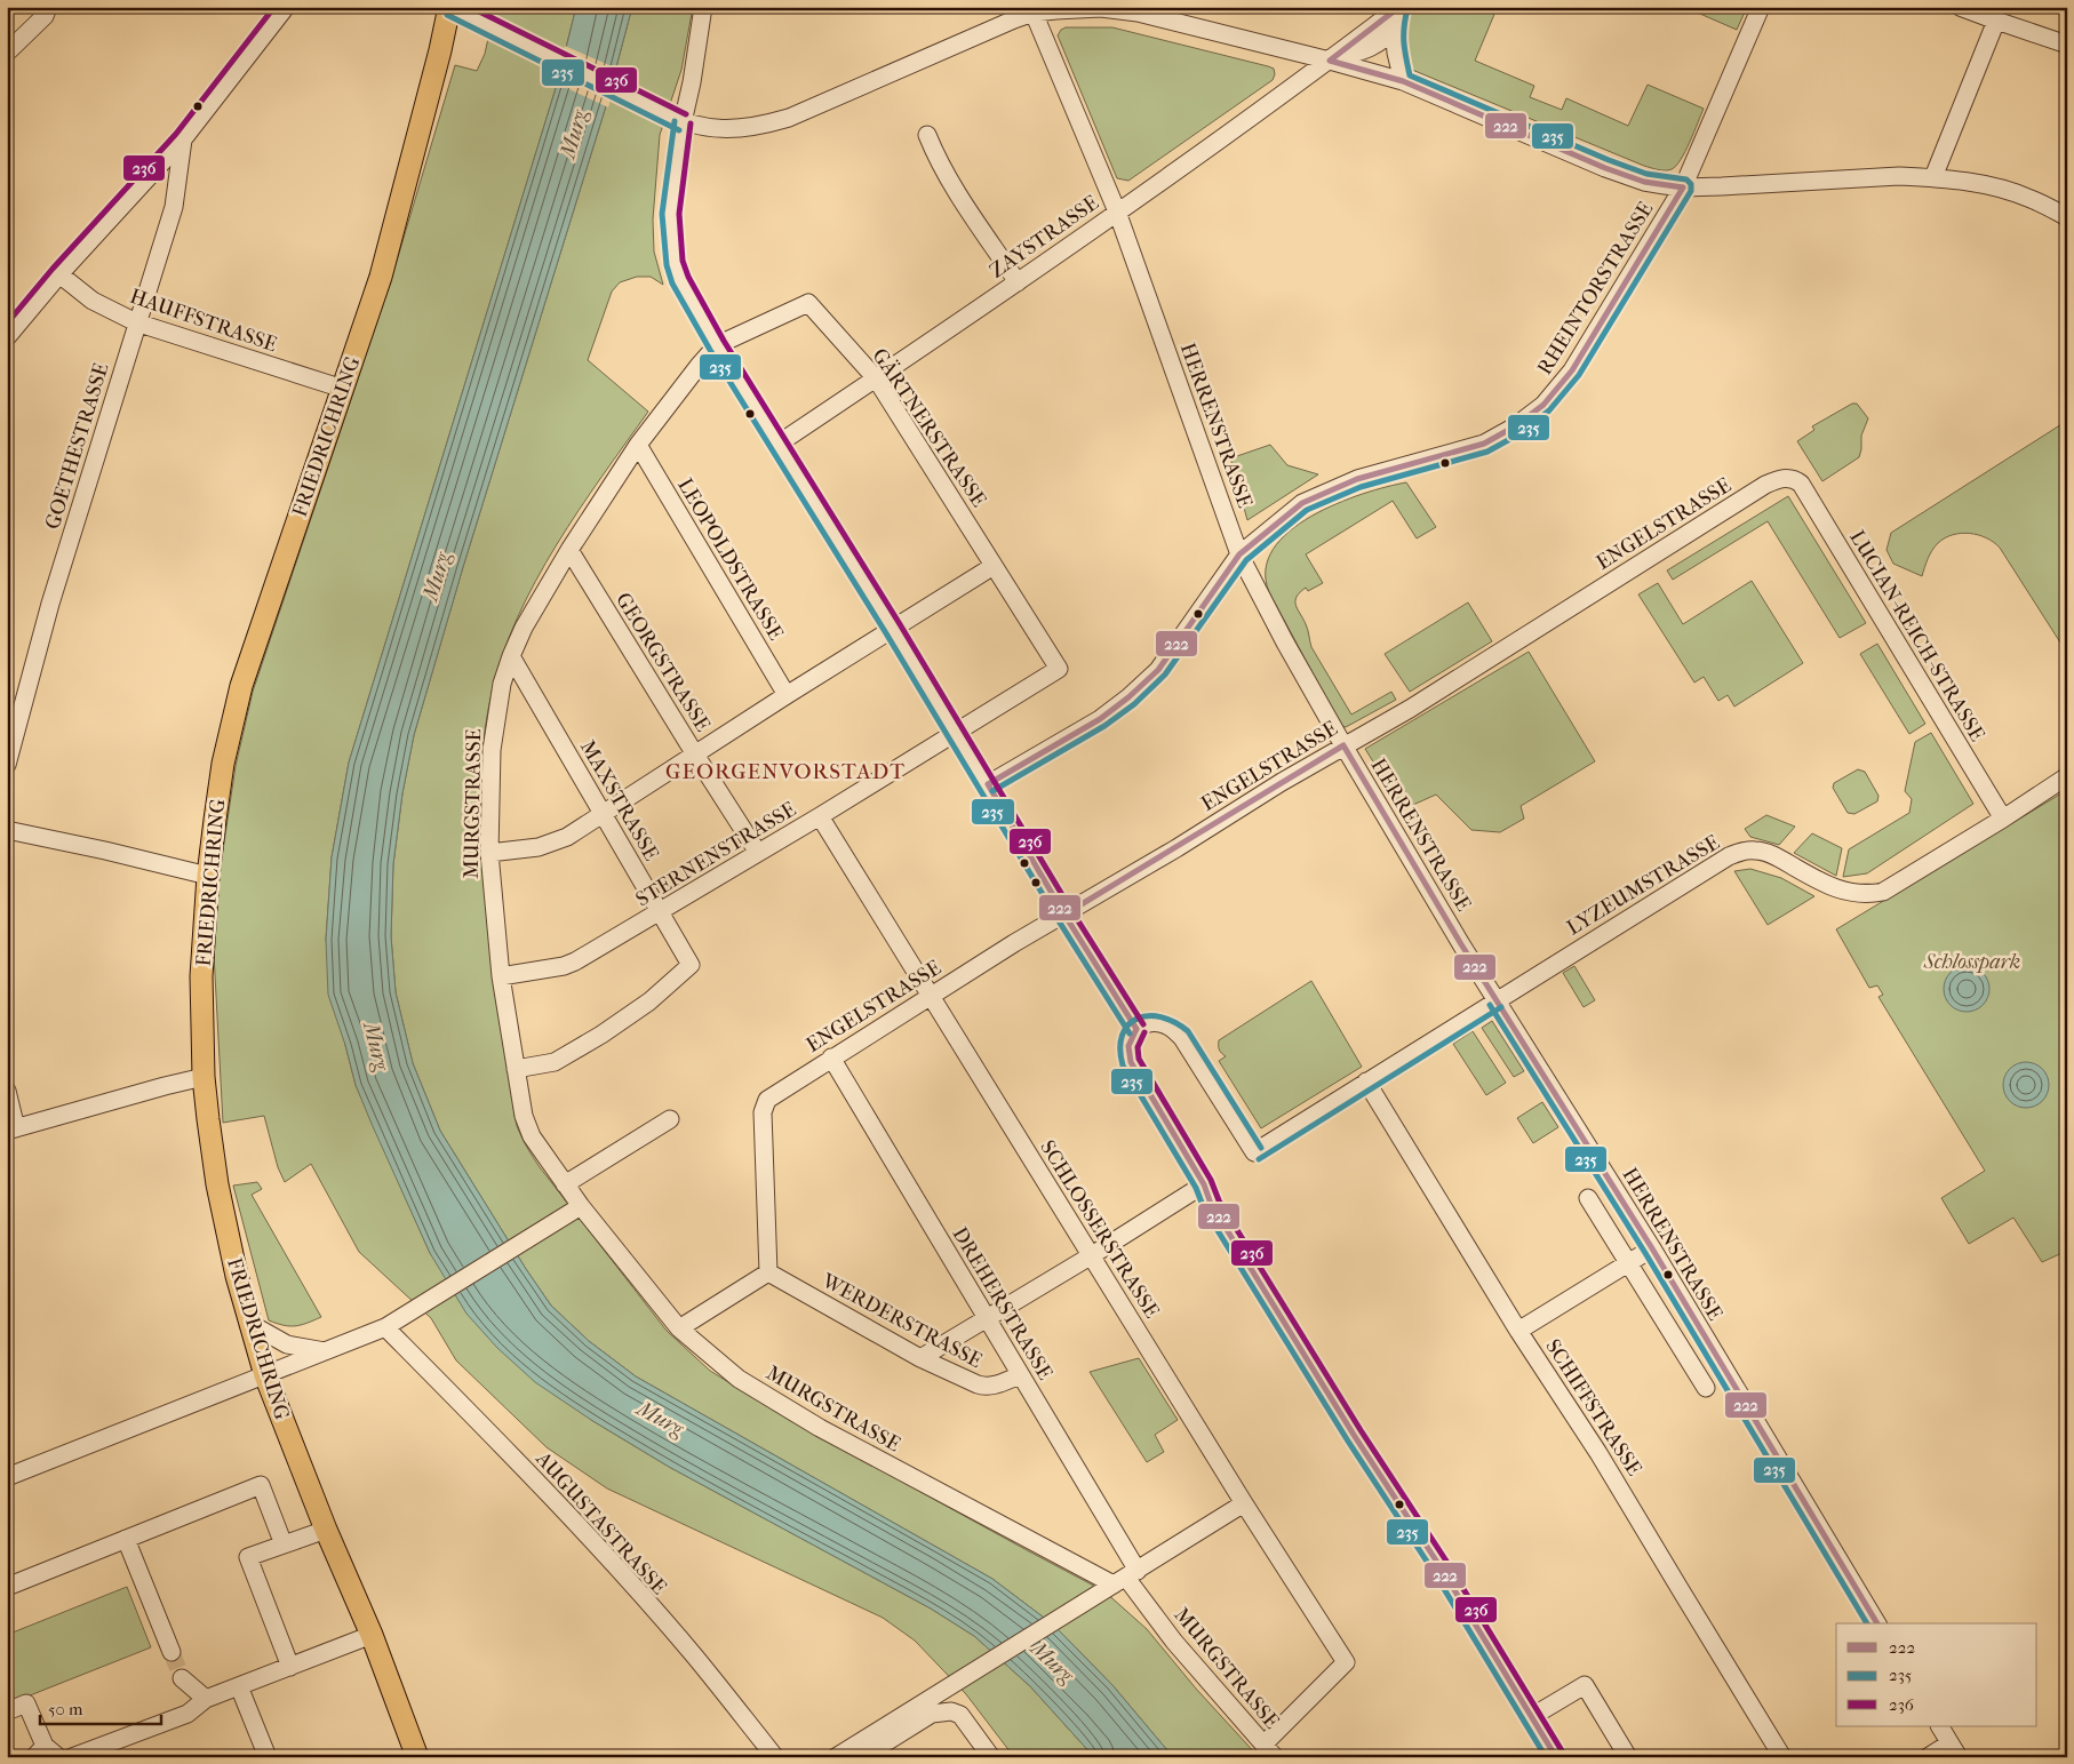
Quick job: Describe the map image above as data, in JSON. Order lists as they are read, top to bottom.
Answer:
{
  "streets": {
    "main road": ["FRIEDRICHRING"],
    "street": [
      "ZAYSTRASSE",
      "RHEINTORSTRASSE",
      "HAUFFSTRASSE",
      "HERRENSTRASSE",
      "GÄRTNERSTRASSE",
      "GOETHESTRASSE",
      "ENGELSTRASSE",
      "LEOPOLDSTRASSE",
      "LUCIAN-REICH-STRASSE",
      "GEORGSTRASSE",
      "MAXSTRASSE",
      "MURGSTRASSE",
      "STERNENSTRASSE",
      "LYZEUMSTRASSE",
      "SCHLOSSERSTRASSE",
      "DREHERSTRASSE",
      "WERDERSTRASSE",
      "SCHIFFSTRASSE",
      "AUGUSTASTRASSE"
    ]
  },
  "crossings": [
    ["ZAYSTRASSE", "HERRENSTRASSE"],
    ["ZAYSTRASSE", "GÄRTNERSTRASSE"],
    ["RHEINTORSTRASSE", "HERRENSTRASSE"],
    ["HAUFFSTRASSE", "FRIEDRICHRING"],
    ["HAUFFSTRASSE", "GOETHESTRASSE"],
    ["HERRENSTRASSE", "ENGELSTRASSE"],
    ["HERRENSTRASSE", "LYZEUMSTRASSE"],
    ["GÄRTNERSTRASSE", "MURGSTRASSE"],
    ["GÄRTNERSTRASSE", "STERNENSTRASSE"],
    ["ENGELSTRASSE", "LUCIAN-REICH-STRASSE"],
    ["ENGELSTRASSE", "SCHLOSSERSTRASSE"],
    ["ENGELSTRASSE", "DREHERSTRASSE"],
    ["ENGELSTRASSE", "WERDERSTRASSE"],
    ["LEOPOLDSTRASSE", "MURGSTRASSE"],
    ["LUCIAN-REICH-STRASSE", "LYZEUMSTRASSE"],
    ["GEORGSTRASSE", "MURGSTRASSE"],
    ["GEORGSTRASSE", "STERNENSTRASSE"],
    ["MAXSTRASSE", "MURGSTRASSE"],
    ["MAXSTRASSE", "STERNENSTRASSE"],
    ["MURGSTRASSE", "STERNENSTRASSE"],
    ["MURGSTRASSE", "SCHLOSSERSTRASSE"],
    ["MURGSTRASSE", "DREHERSTRASSE"],
    ["STERNENSTRASSE", "SCHLOSSERSTRASSE"],
    ["LYZEUMSTRASSE", "SCHIFFSTRASSE"],
    ["DREHERSTRASSE", "WERDERSTRASSE"]
  ],
  "districts": ["GEORGENVORSTADT"],
  "water": ["Murg"],
  "parks": ["Schlosspark"],
  "lines": ["transit line 222", "transit line 236", "transit line 235"],
  "legend": ["222", "235", "236"],
  "scale_bar": "50 m"
}
